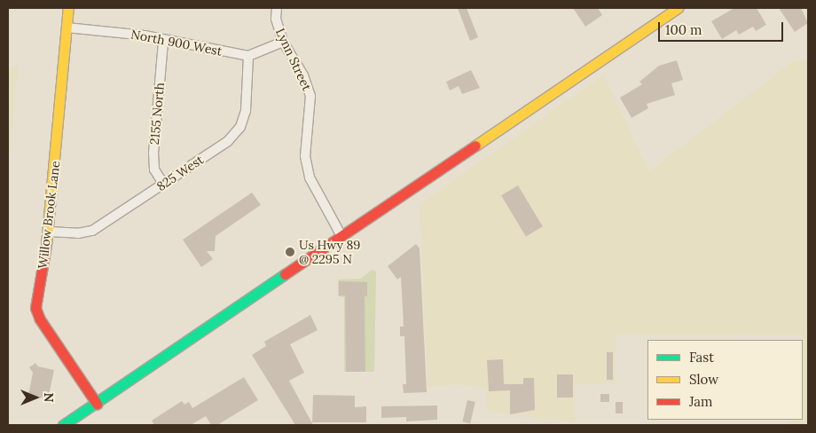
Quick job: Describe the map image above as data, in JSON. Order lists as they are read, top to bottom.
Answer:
{
  "streets": {
    "main road": ["Willow Brook Lane"],
    "street": [
      "North 900 West",
      "Lynn Street",
      "2155 North",
      "825 West"
    ]
  },
  "crossings": [
    ["North 900 West", "2155 North"],
    ["North 900 West", "825 West"],
    ["North 900 West", "Willow Brook Lane"],
    ["2155 North", "825 West"],
    ["825 West", "Willow Brook Lane"]
  ],
  "places": ["Us Hwy 89 @ 2295 N"],
  "legend": ["Fast", "Slow", "Jam"],
  "scale_bar": "100 m",
  "north": "right"
}
